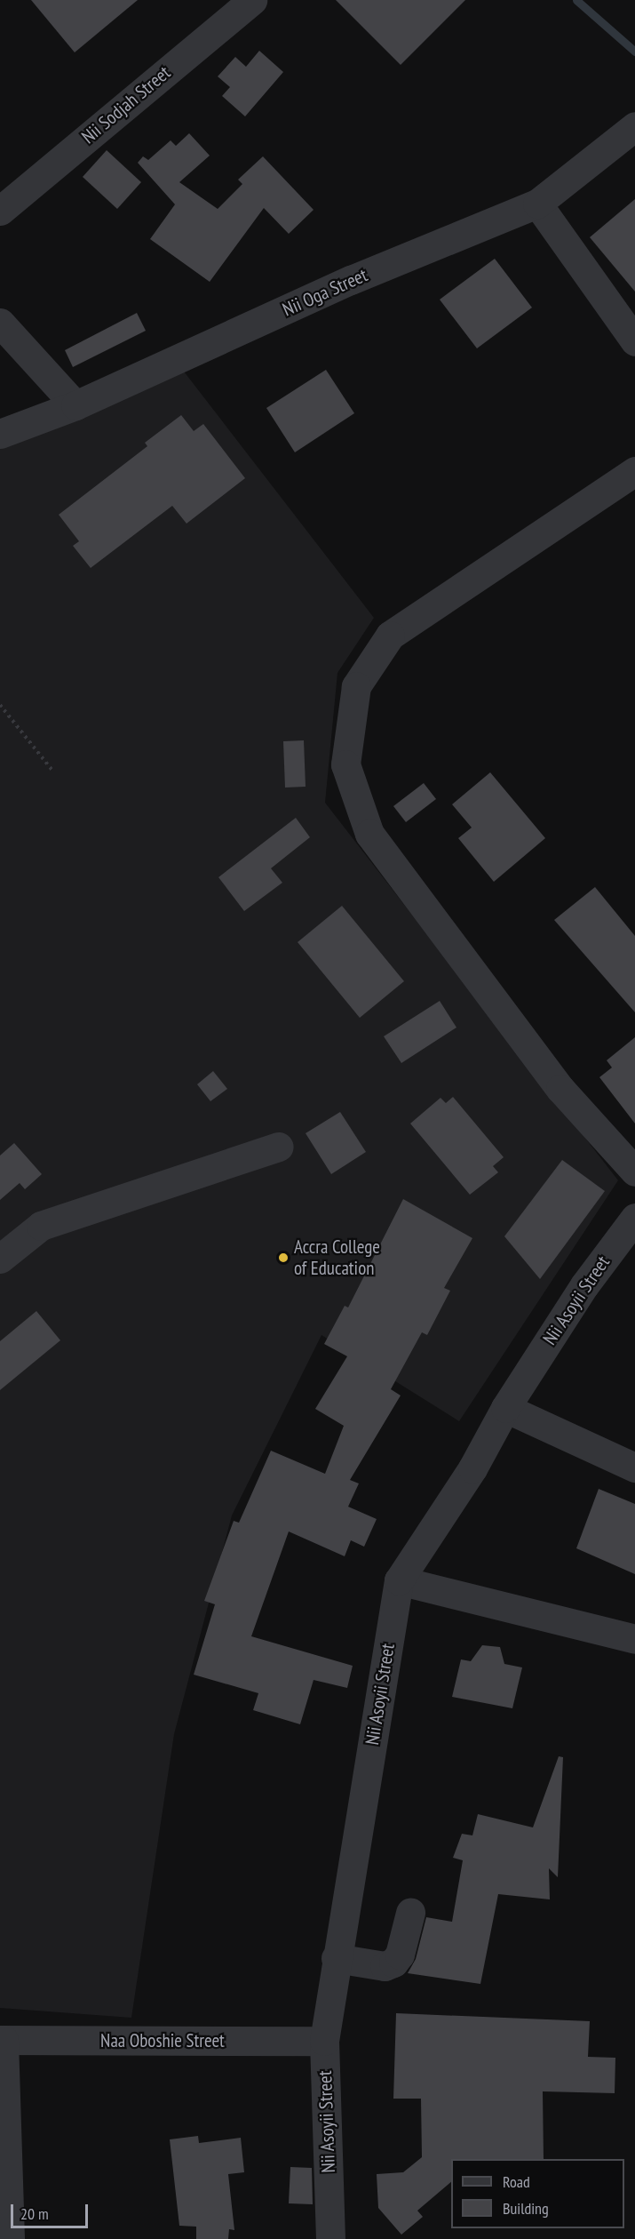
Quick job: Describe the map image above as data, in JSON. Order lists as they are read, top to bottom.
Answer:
{
  "streets": {
    "street": [
      "Nii Sodjah Street",
      "Nii Oga Street",
      "Nii Asoyii Street",
      "Naa Oboshie Street"
    ]
  },
  "crossings": [
    ["Nii Asoyii Street", "Naa Oboshie Street"]
  ],
  "places": ["Accra College of Education"],
  "legend": ["Road", "Building"],
  "scale_bar": "20 m"
}
